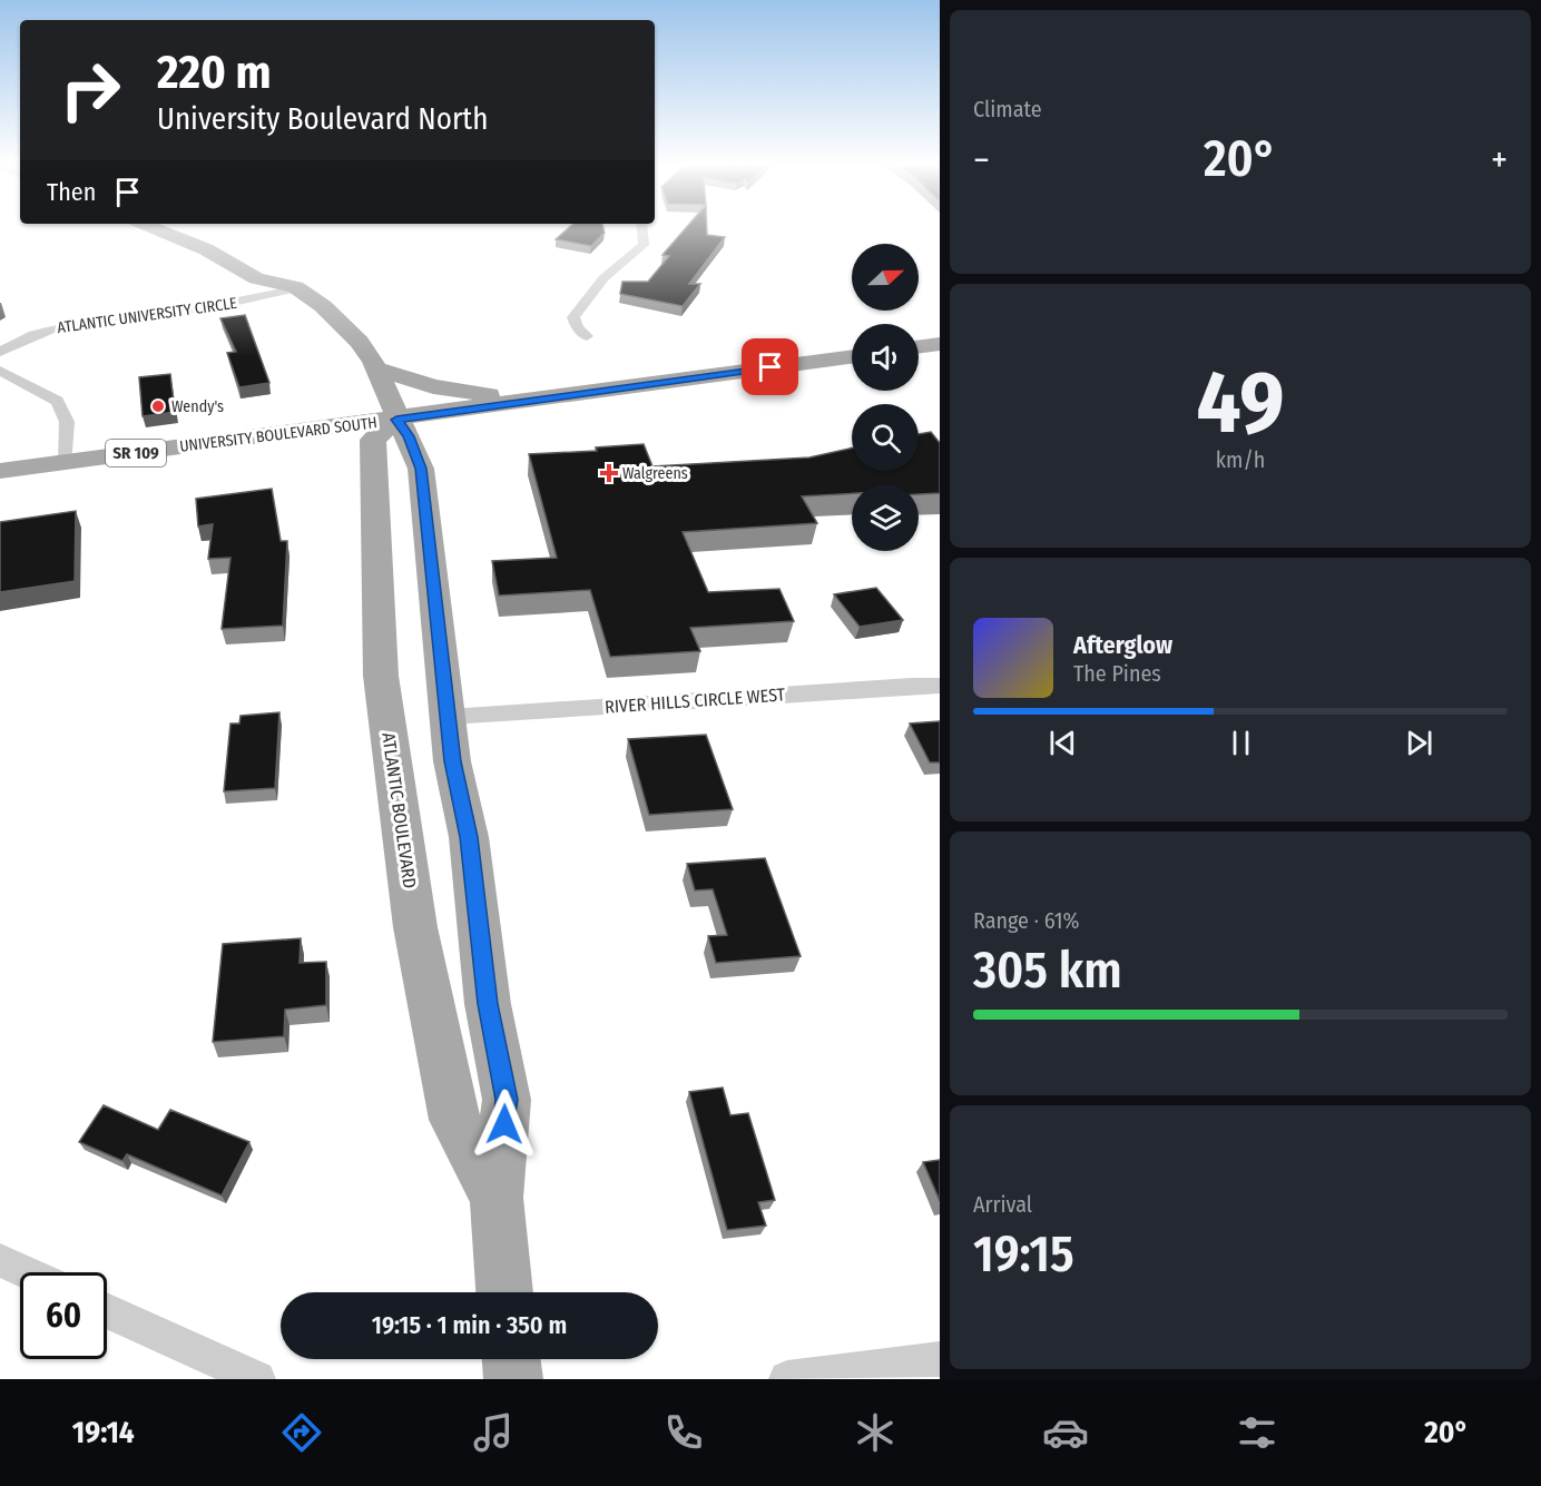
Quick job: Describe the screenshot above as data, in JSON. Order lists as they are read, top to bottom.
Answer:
{
  "streets": {
    "main road": ["UNIVERSITY BOULEVARD SOUTH", "SR 109", "ATLANTIC BOULEVARD"],
    "street": ["ATLANTIC UNIVERSITY CIRCLE", "RIVER HILLS CIRCLE WEST"]
  },
  "crossings": [
    ["ATLANTIC UNIVERSITY CIRCLE", "ATLANTIC BOULEVARD"],
    ["UNIVERSITY BOULEVARD SOUTH", "SR 109"],
    ["UNIVERSITY BOULEVARD SOUTH", "ATLANTIC BOULEVARD"],
    ["SR 109", "ATLANTIC BOULEVARD"],
    ["RIVER HILLS CIRCLE WEST", "ATLANTIC BOULEVARD"]
  ],
  "places": {
    "other": ["Wendy's"],
    "health": ["Walgreens"]
  },
  "north": "right",
  "page": {
    "tile": [
      "Climate",
      ["49", "km/h"],
      ["Range · 61%", "305 km"],
      ["Arrival", "19:15"]
    ],
    "turn": ["220 m", "University Boulevard North"],
    "heat": ["−", "20°", "+"],
    "then": "Then",
    "song": ["Afterglow", "The Pines"],
    "limit": "60",
    "trip": "19:15 · 1 min · 350 m",
    "tabs": ["19:14", "20°"]
  }
}
